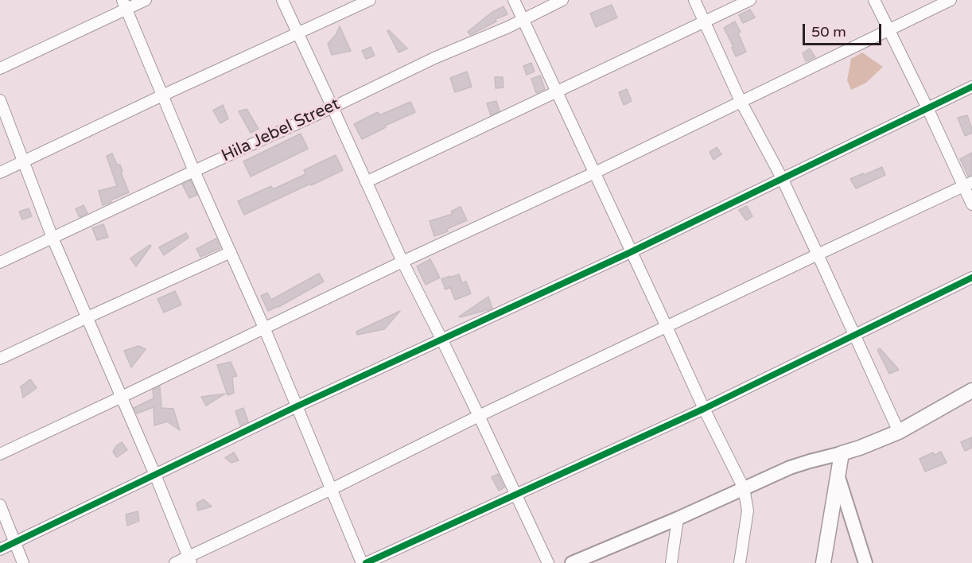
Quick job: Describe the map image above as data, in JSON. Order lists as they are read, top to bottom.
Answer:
{
  "streets": {
    "street": ["Hila Jebel Street"]
  },
  "scale_bar": "50 m"
}
